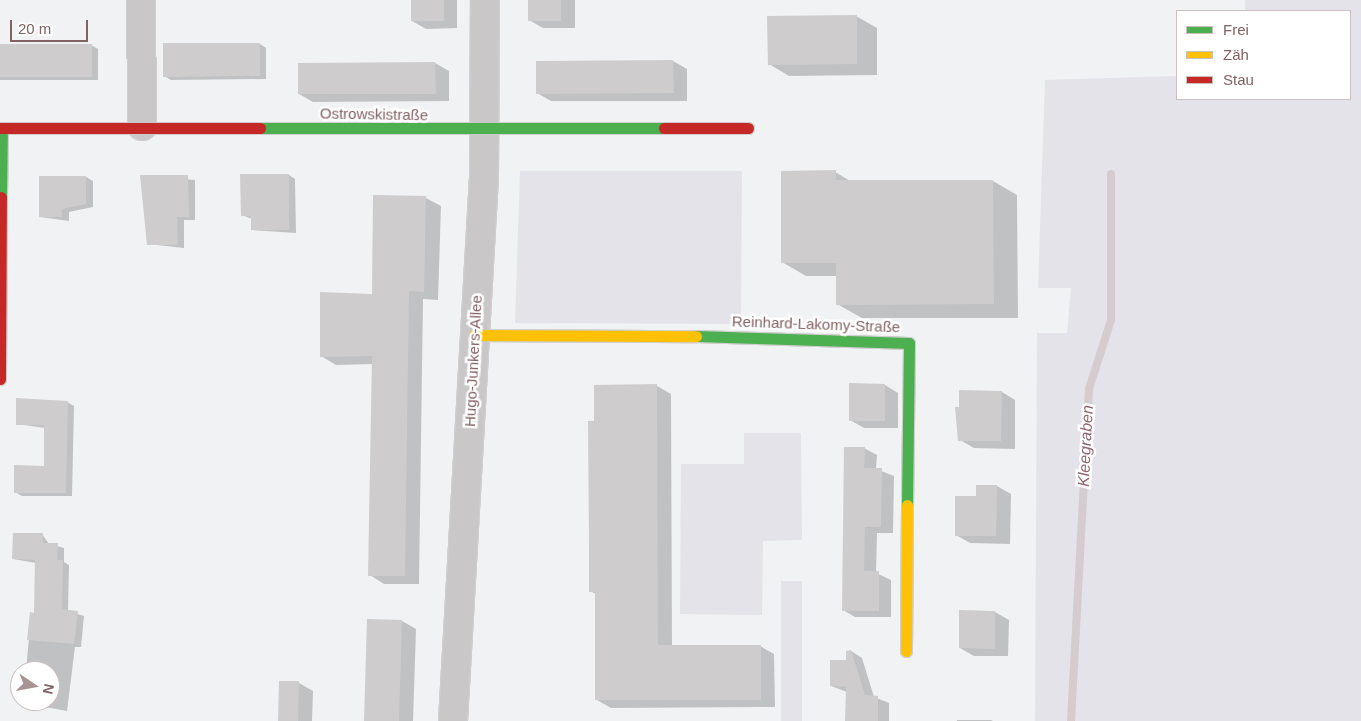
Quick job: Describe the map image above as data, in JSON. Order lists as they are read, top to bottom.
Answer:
{
  "streets": {
    "street": ["Ostrowskistraße", "Reinhard-Lakomy-Straße", "Hugo-Junkers-Allee"]
  },
  "crossings": [
    ["Ostrowskistraße", "Hugo-Junkers-Allee"],
    ["Reinhard-Lakomy-Straße", "Hugo-Junkers-Allee"]
  ],
  "water": ["Kleegraben"],
  "legend": ["Frei", "Zäh", "Stau"],
  "scale_bar": "20 m",
  "north": "right"
}
